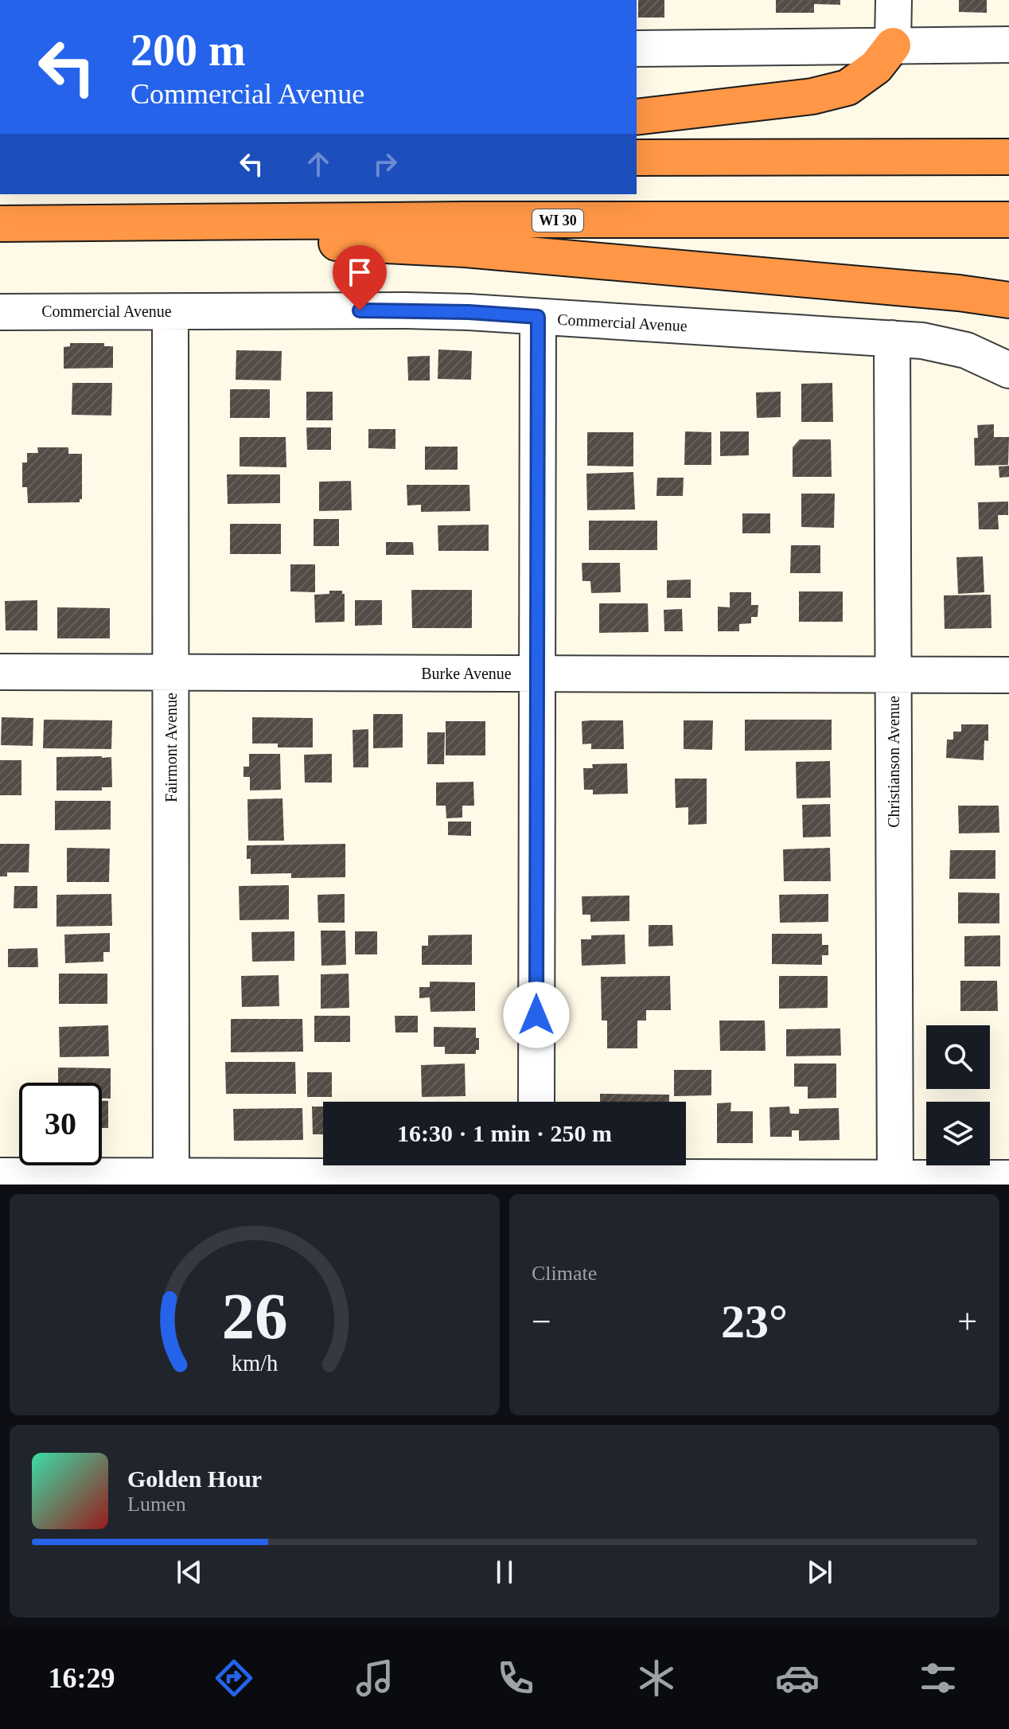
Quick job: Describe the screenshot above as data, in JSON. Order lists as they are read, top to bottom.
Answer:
{
  "streets": {
    "highway": ["WI 30"],
    "street": [
      "Commercial Avenue",
      "Burke Avenue",
      "Fairmont Avenue",
      "Christianson Avenue"
    ]
  },
  "crossings": [
    ["Commercial Avenue", "Fairmont Avenue"],
    ["Commercial Avenue", "Christianson Avenue"],
    ["Burke Avenue", "Fairmont Avenue"],
    ["Burke Avenue", "Christianson Avenue"]
  ],
  "page": {
    "turn": ["200 m", "Commercial Avenue"],
    "limit": "30",
    "trip": "16:30 · 1 min · 250 m",
    "tile": "Climate",
    "heat": ["−", "23°", "+"],
    "song": ["Golden Hour", "Lumen"],
    "tabs": "16:29",
    "gauge": ["26", "km/h"]
  }
}
